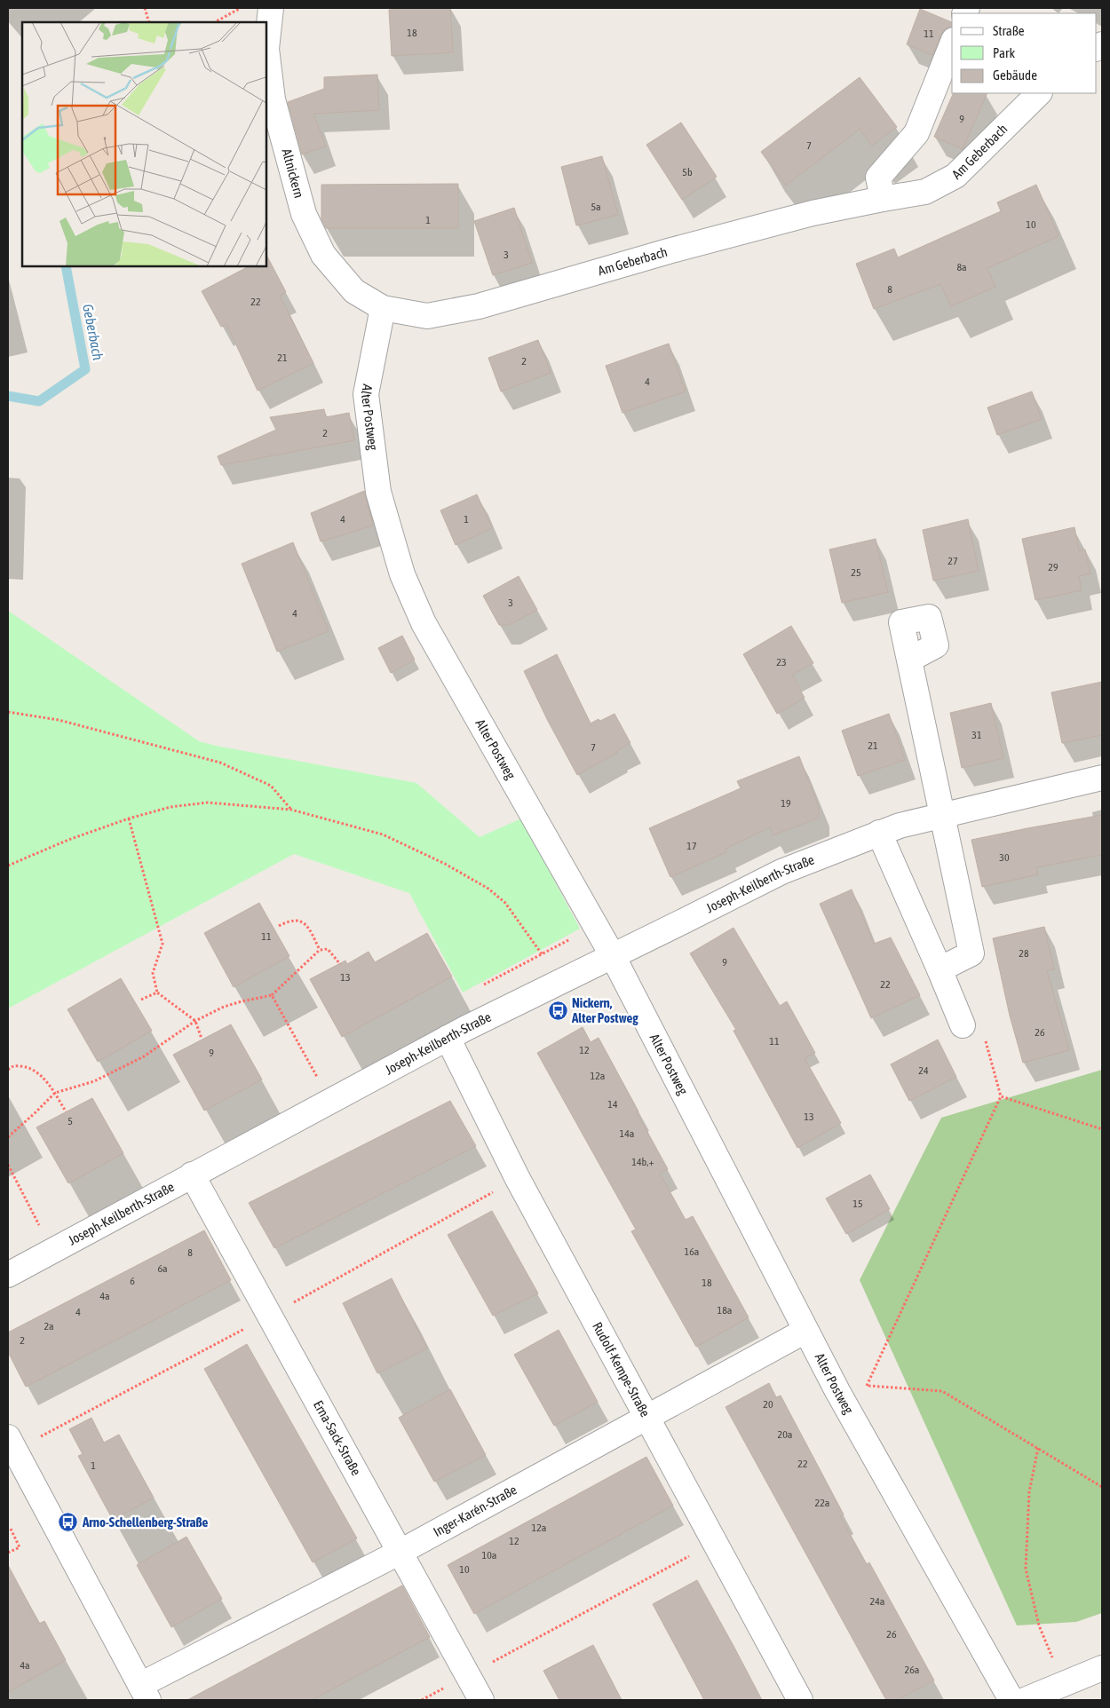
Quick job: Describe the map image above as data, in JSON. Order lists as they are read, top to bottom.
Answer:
{
  "streets": {
    "street": [
      "Am Geberbach",
      "Altnickern",
      "Alter Postweg",
      "Joseph-Keilberth-Straße",
      "Rudolf-Kempe-Straße",
      "Erna-Sack-Straße",
      "Inger-Karén-Straße"
    ]
  },
  "crossings": [
    ["Am Geberbach", "Altnickern"],
    ["Am Geberbach", "Alter Postweg"],
    ["Altnickern", "Alter Postweg"],
    ["Alter Postweg", "Joseph-Keilberth-Straße"],
    ["Alter Postweg", "Inger-Karén-Straße"],
    ["Joseph-Keilberth-Straße", "Rudolf-Kempe-Straße"],
    ["Joseph-Keilberth-Straße", "Erna-Sack-Straße"],
    ["Rudolf-Kempe-Straße", "Inger-Karén-Straße"],
    ["Erna-Sack-Straße", "Inger-Karén-Straße"]
  ],
  "water": ["Geberbach"],
  "places": {
    "bus stop": ["Nickern, Alter Postweg", "Arno-Schellenberg-Straße"]
  },
  "house_numbers": [
    "18",
    "11",
    "9",
    "7",
    "5b",
    "5a",
    "1",
    "10",
    "3",
    "8a",
    "8",
    "22",
    "21",
    "2",
    "4",
    "2",
    "4",
    "1",
    "27",
    "29",
    "25",
    "3",
    "4",
    "23",
    "31",
    "21",
    "7",
    "19",
    "17",
    "30",
    "11",
    "28",
    "9",
    "13",
    "22",
    "26",
    "11",
    "12",
    "9",
    "24",
    "12a",
    "14",
    "13",
    "5",
    "14a",
    "14b,+",
    "15",
    "16a",
    "8",
    "6a",
    "6",
    "18",
    "4a",
    "18a",
    "4",
    "2a",
    "2",
    "20",
    "20a",
    "22",
    "1",
    "22a",
    "12a",
    "12",
    "10a",
    "10",
    "24a",
    "26",
    "4a",
    "26a"
  ],
  "legend": ["Straße", "Park", "Gebäude"]
}
